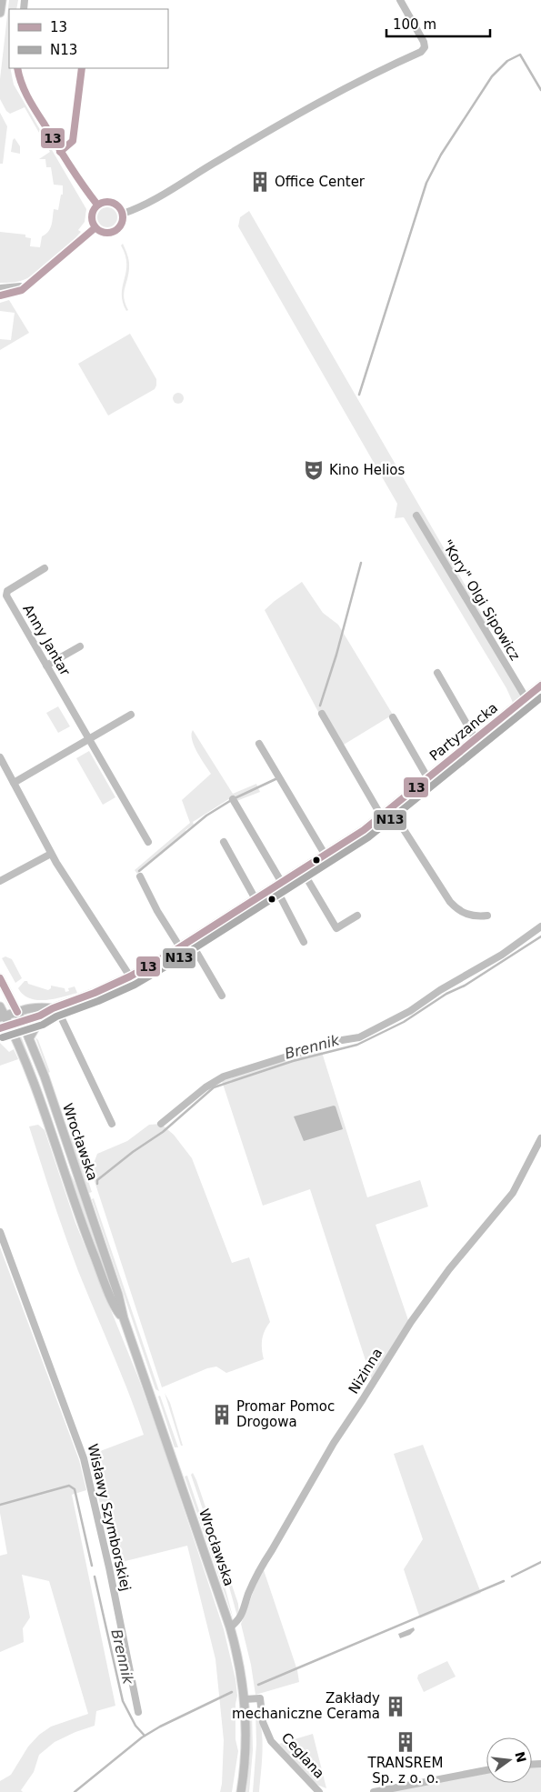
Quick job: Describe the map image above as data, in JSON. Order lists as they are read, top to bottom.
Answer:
{
  "streets": {
    "main road": ["Partyzancka", "Wrocławska"],
    "street": [
      "\"Kory\" Olgi Sipowicz",
      "Anny Jantar",
      "Nizinna",
      "Wisławy Szymborskiej",
      "Ceglana"
    ]
  },
  "crossings": [
    ["\"Kory\" Olgi Sipowicz", "Partyzancka"],
    ["Partyzancka", "Wrocławska"],
    ["Wrocławska", "Nizinna"],
    ["Wrocławska", "Ceglana"]
  ],
  "water": ["Brennik"],
  "places": {
    "building": [
      "Office Center",
      "Promar Pomoc Drogowa",
      "Zakłady mechaniczne Cerama",
      "TRANSREM Sp. z o. o."
    ],
    "theatre": ["Kino Helios"]
  },
  "lines": ["transit line 13", "transit line N13"],
  "legend": ["13", "N13"],
  "scale_bar": "100 m",
  "north": "right"
}
